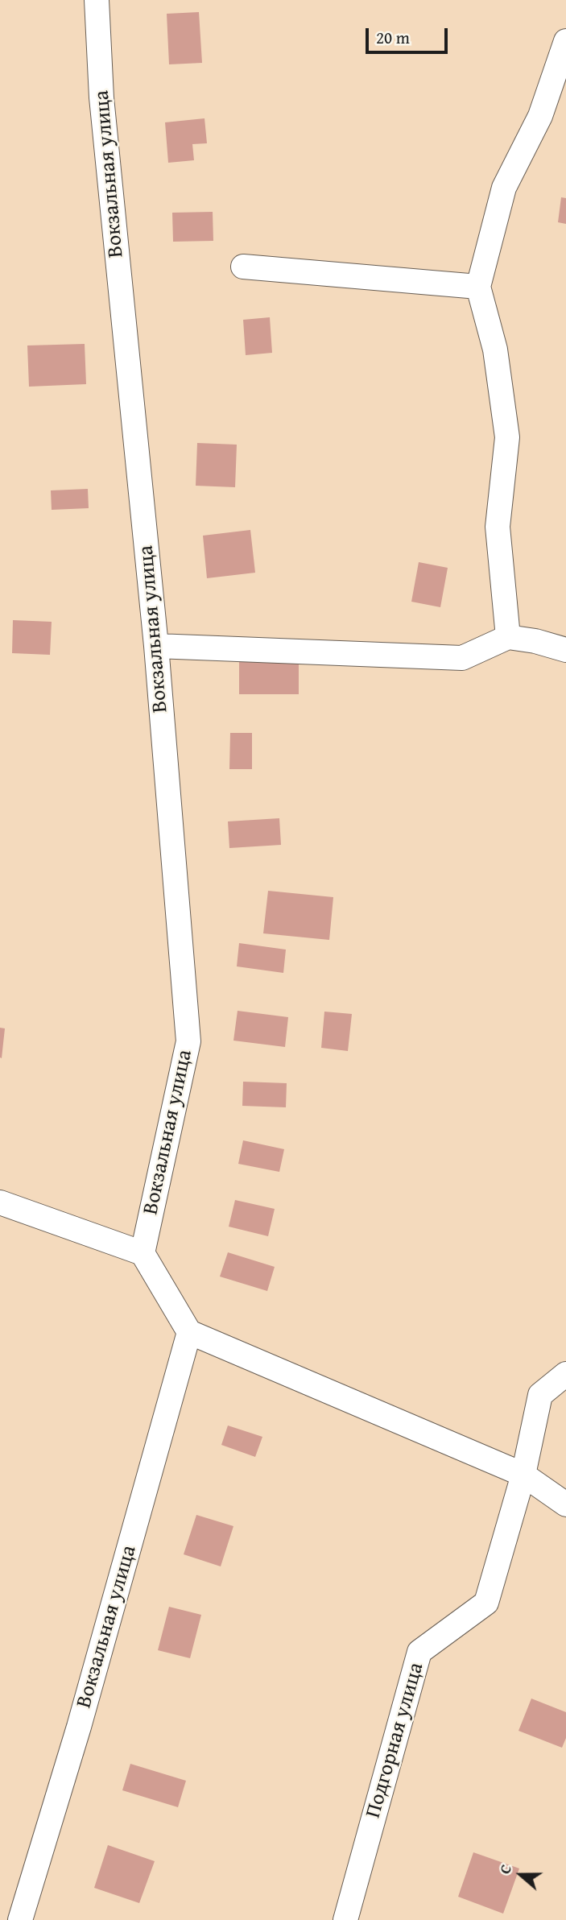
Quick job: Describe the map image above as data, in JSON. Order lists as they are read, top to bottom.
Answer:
{
  "streets": {
    "street": ["Вокзальная улица", "Подгорная улица"]
  },
  "scale_bar": "20 m",
  "north": "left"
}
